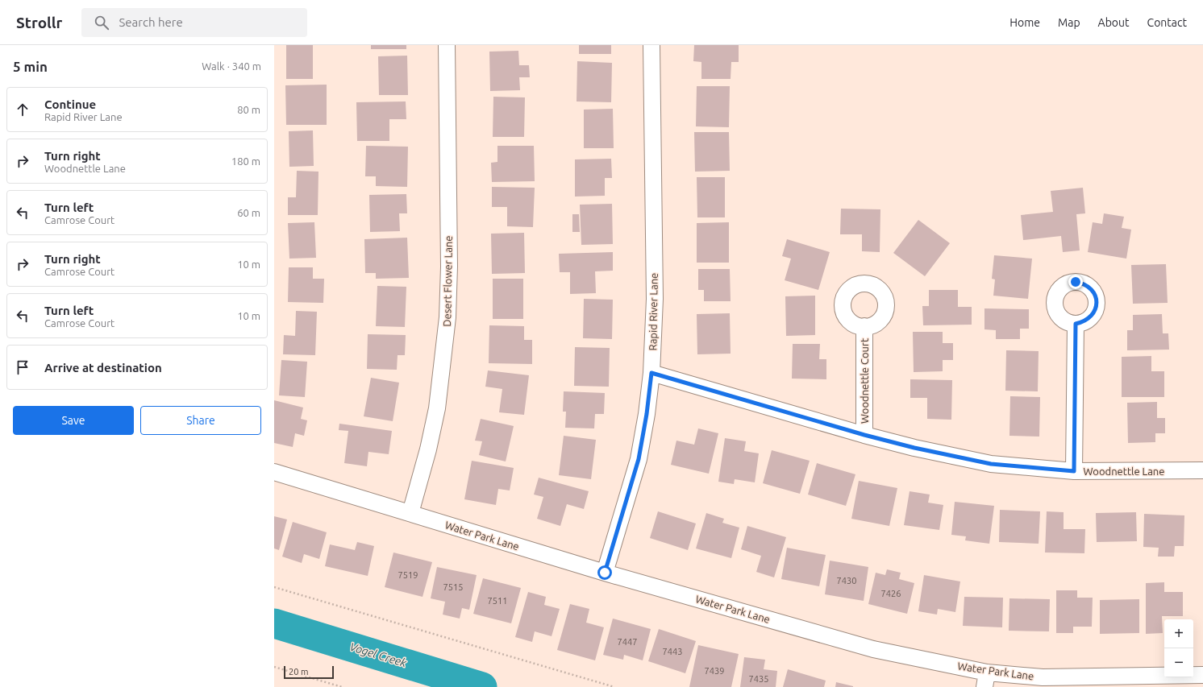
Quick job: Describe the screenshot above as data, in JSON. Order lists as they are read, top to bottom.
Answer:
{
  "streets": {
    "street": [
      "Desert Flower Lane",
      "Rapid River Lane",
      "Woodnettle Court",
      "Woodnettle Lane",
      "Water Park Lane"
    ]
  },
  "crossings": [
    ["Desert Flower Lane", "Water Park Lane"],
    ["Rapid River Lane", "Woodnettle Lane"],
    ["Rapid River Lane", "Water Park Lane"],
    ["Woodnettle Court", "Woodnettle Lane"]
  ],
  "water": ["Vogel Creek"],
  "house_numbers": [
    "7519",
    "7430",
    "7515",
    "7426",
    "7511",
    "7447",
    "7443",
    "7439",
    "7435"
  ],
  "scale_bar": "20 m",
  "page": {
    "header": "Strollr",
    "search": "Search here",
    "nav": [
      "Home",
      "Map",
      "About",
      "Contact"
    ],
    "heading": ["5 min", "Walk · 340 m"],
    "list": [
      ["Continue", "Rapid River Lane", "80 m"],
      ["Turn right", "Woodnettle Lane", "180 m"],
      ["Turn left", "Camrose Court", "60 m"],
      ["Turn right", "Camrose Court", "10 m"],
      ["Turn left", "Camrose Court", "10 m"],
      "Arrive at destination"
    ],
    "buttons": ["Save", "Share"],
    "map_buttons": ["+", "−"],
    "scale": "20 m"
  }
}
